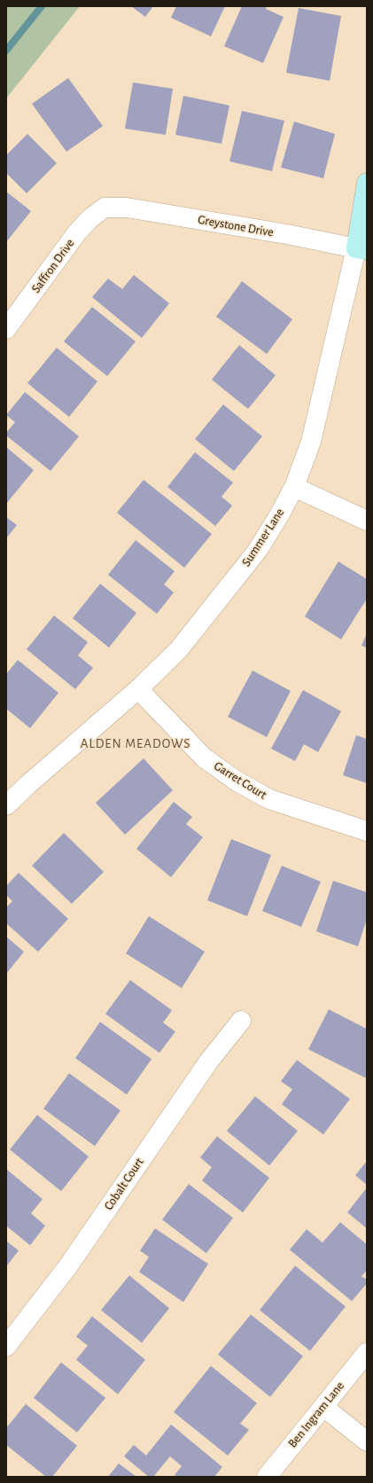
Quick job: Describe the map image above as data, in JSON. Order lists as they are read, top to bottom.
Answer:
{
  "streets": {
    "street": [
      "Greystone Drive",
      "Saffron Drive",
      "Summer Lane",
      "Garret Court",
      "Cobalt Court",
      "Ben Ingram Lane"
    ]
  },
  "crossings": [
    ["Greystone Drive", "Saffron Drive"],
    ["Greystone Drive", "Summer Lane"],
    ["Summer Lane", "Garret Court"]
  ],
  "districts": ["ALDEN MEADOWS"]
}
